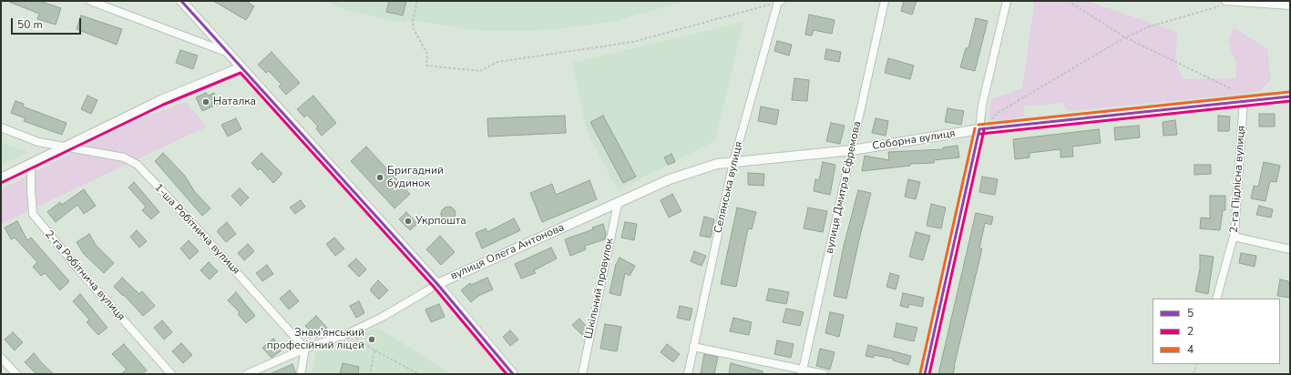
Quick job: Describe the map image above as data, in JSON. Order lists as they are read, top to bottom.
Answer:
{
  "streets": {
    "street": [
      "Соборна вулиця",
      "2-га Підлісна вулиця",
      "Селянська вулиця",
      "вулиця Дмитра Єфремова",
      "1-ша Робітнича вулиця",
      "вулиця Олега Антонова",
      "2-га Робітнича вулиця",
      "Шкільний провулок"
    ]
  },
  "crossings": [
    ["Соборна вулиця", "2-га Підлісна вулиця"],
    ["Соборна вулиця", "Селянська вулиця"],
    ["Соборна вулиця", "вулиця Дмитра Єфремова"],
    ["Соборна вулиця", "вулиця Олега Антонова"],
    ["Селянська вулиця", "вулиця Олега Антонова"],
    ["1-ша Робітнича вулиця", "вулиця Олега Антонова"],
    ["вулиця Олега Антонова", "Шкільний провулок"]
  ],
  "places": [
    "Наталка",
    "Бригадний будинок",
    "Укрпошта",
    "Знам'янський професійний ліцей"
  ],
  "lines": ["transit line 5", "transit line 2", "transit line 4"],
  "legend": ["5", "2", "4"],
  "scale_bar": "50 m"
}
